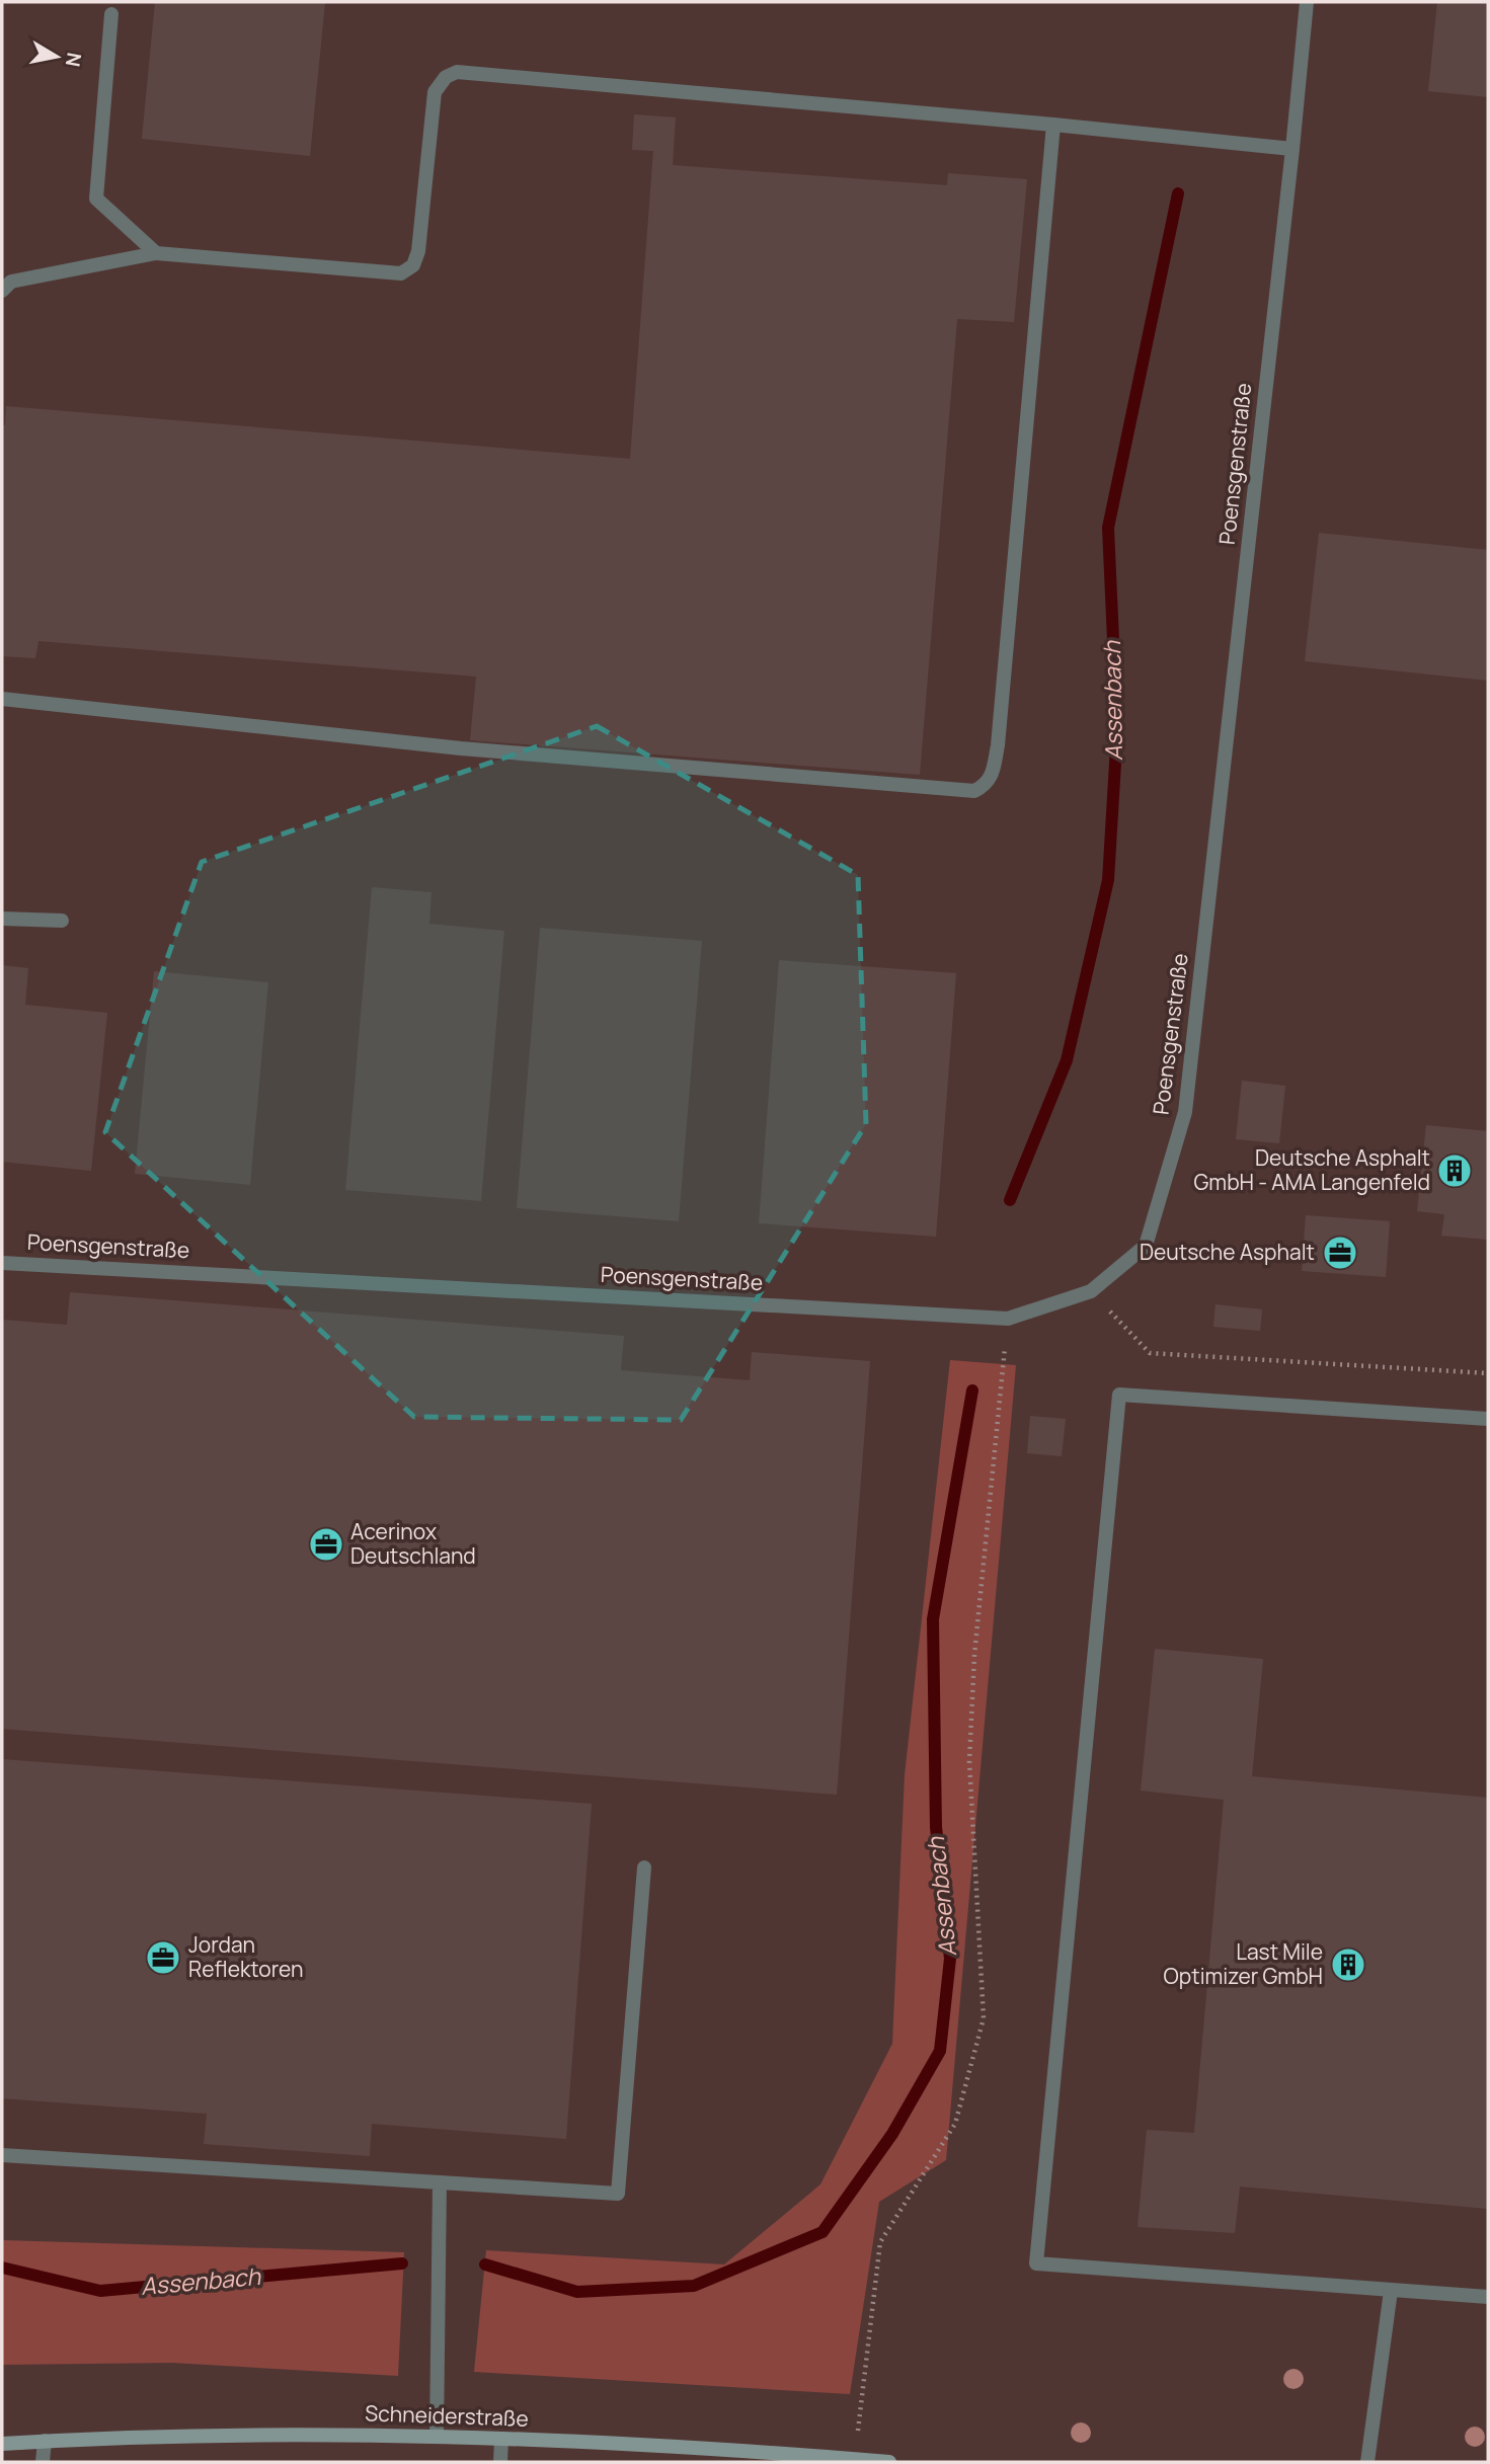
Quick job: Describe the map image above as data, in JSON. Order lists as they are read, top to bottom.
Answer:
{
  "streets": {
    "main road": ["Schneiderstraße"],
    "street": ["Poensgenstraße"]
  },
  "water": ["Assenbach"],
  "places": {
    "building": ["Deutsche Asphalt GmbH - AMA Langenfeld", "Last Mile Optimizer GmbH"],
    "office": ["Deutsche Asphalt", "Acerinox Deutschland", "Jordan Reflektoren"]
  },
  "north": "right"
}
